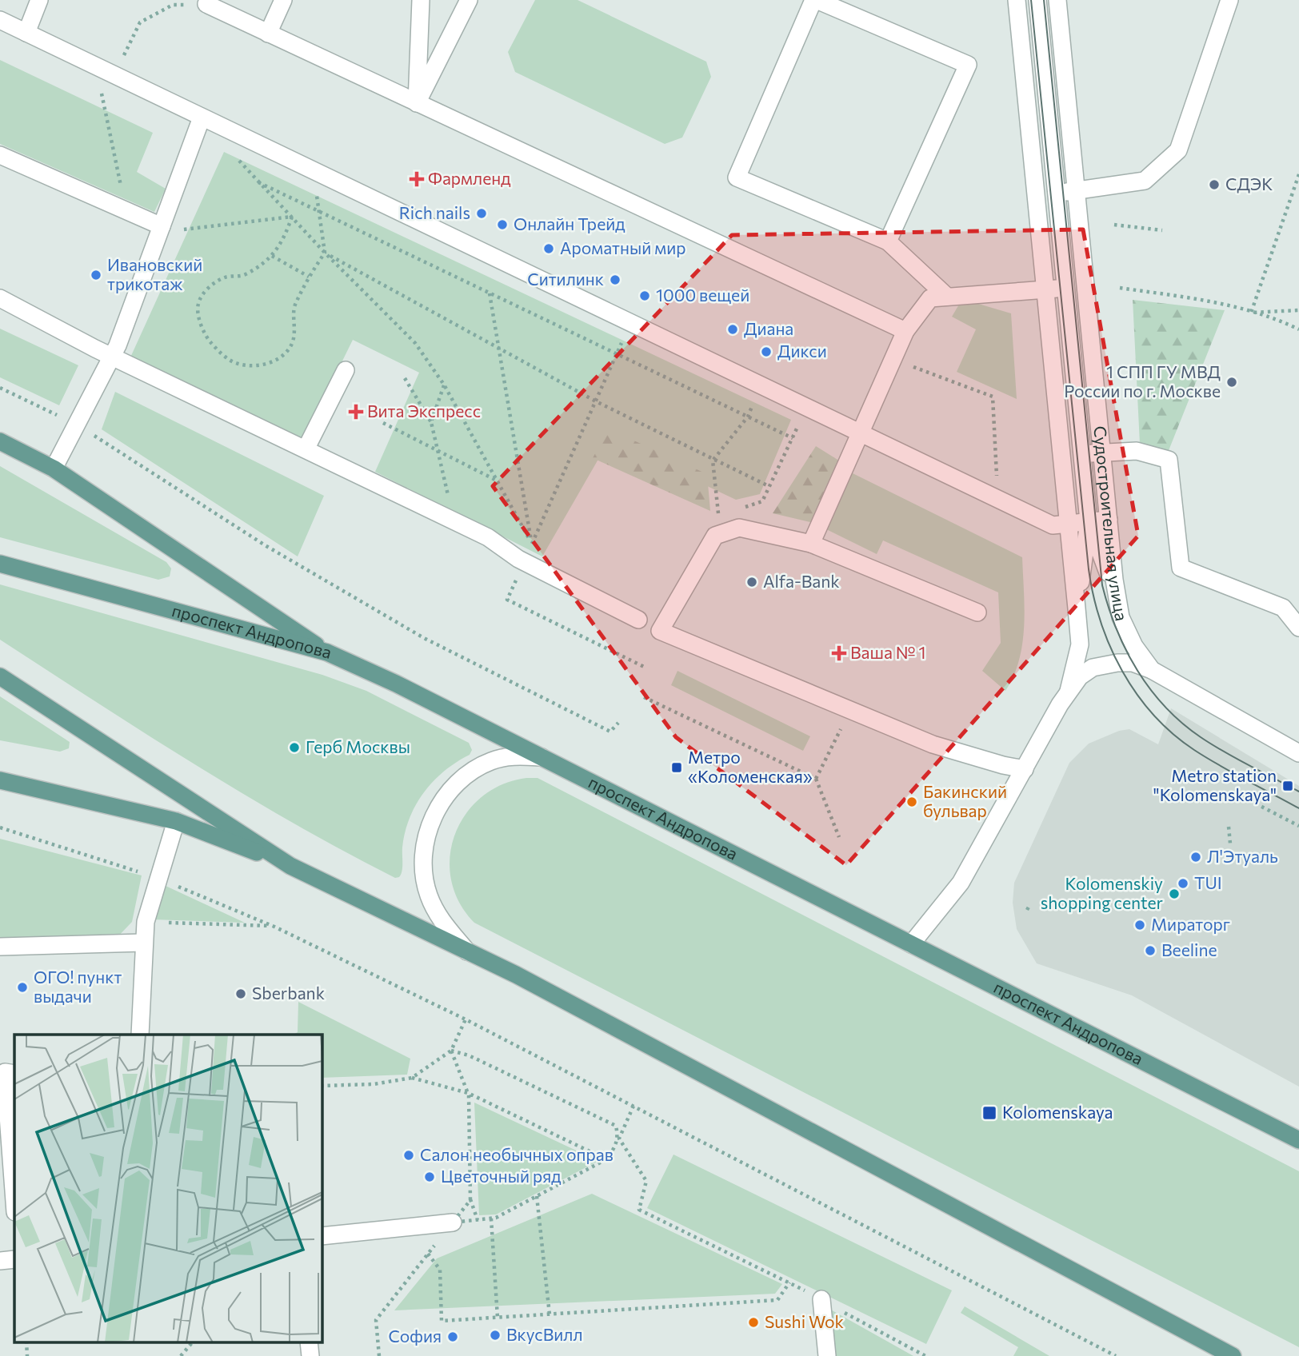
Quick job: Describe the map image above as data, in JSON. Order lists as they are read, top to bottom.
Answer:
{
  "streets": {
    "main road": ["проспект Андропова"],
    "street": ["Судостроительная улица"]
  },
  "places": {
    "health": ["Фармленд", "Вита Экспресс", "Ваша № 1"],
    "other": [
      "СДЭК",
      "Rich nails",
      "Онлайн Трейд",
      "Ароматный мир",
      "Ивановский трикотаж",
      "Ситилинк",
      "1000 вещей",
      "Диана",
      "Дикси",
      "1 СПП ГУ МВД России по г. Москве",
      "Alfa-Bank",
      "Герб Москвы",
      "Бакинский бульвар",
      "Л'Этуаль",
      "TUI",
      "Kolomenskiy shopping center",
      "Мираторг",
      "Beeline",
      "ОГО! пункт выдачи",
      "Sberbank",
      "Салон необычных оправ",
      "Цветочный ряд",
      "Sushi Wok",
      "ВкусВилл",
      "София"
    ],
    "transit": ["Метро «Коломенская»", "Metro station \"Kolomenskaya\"", "Kolomenskaya"]
  }
}
